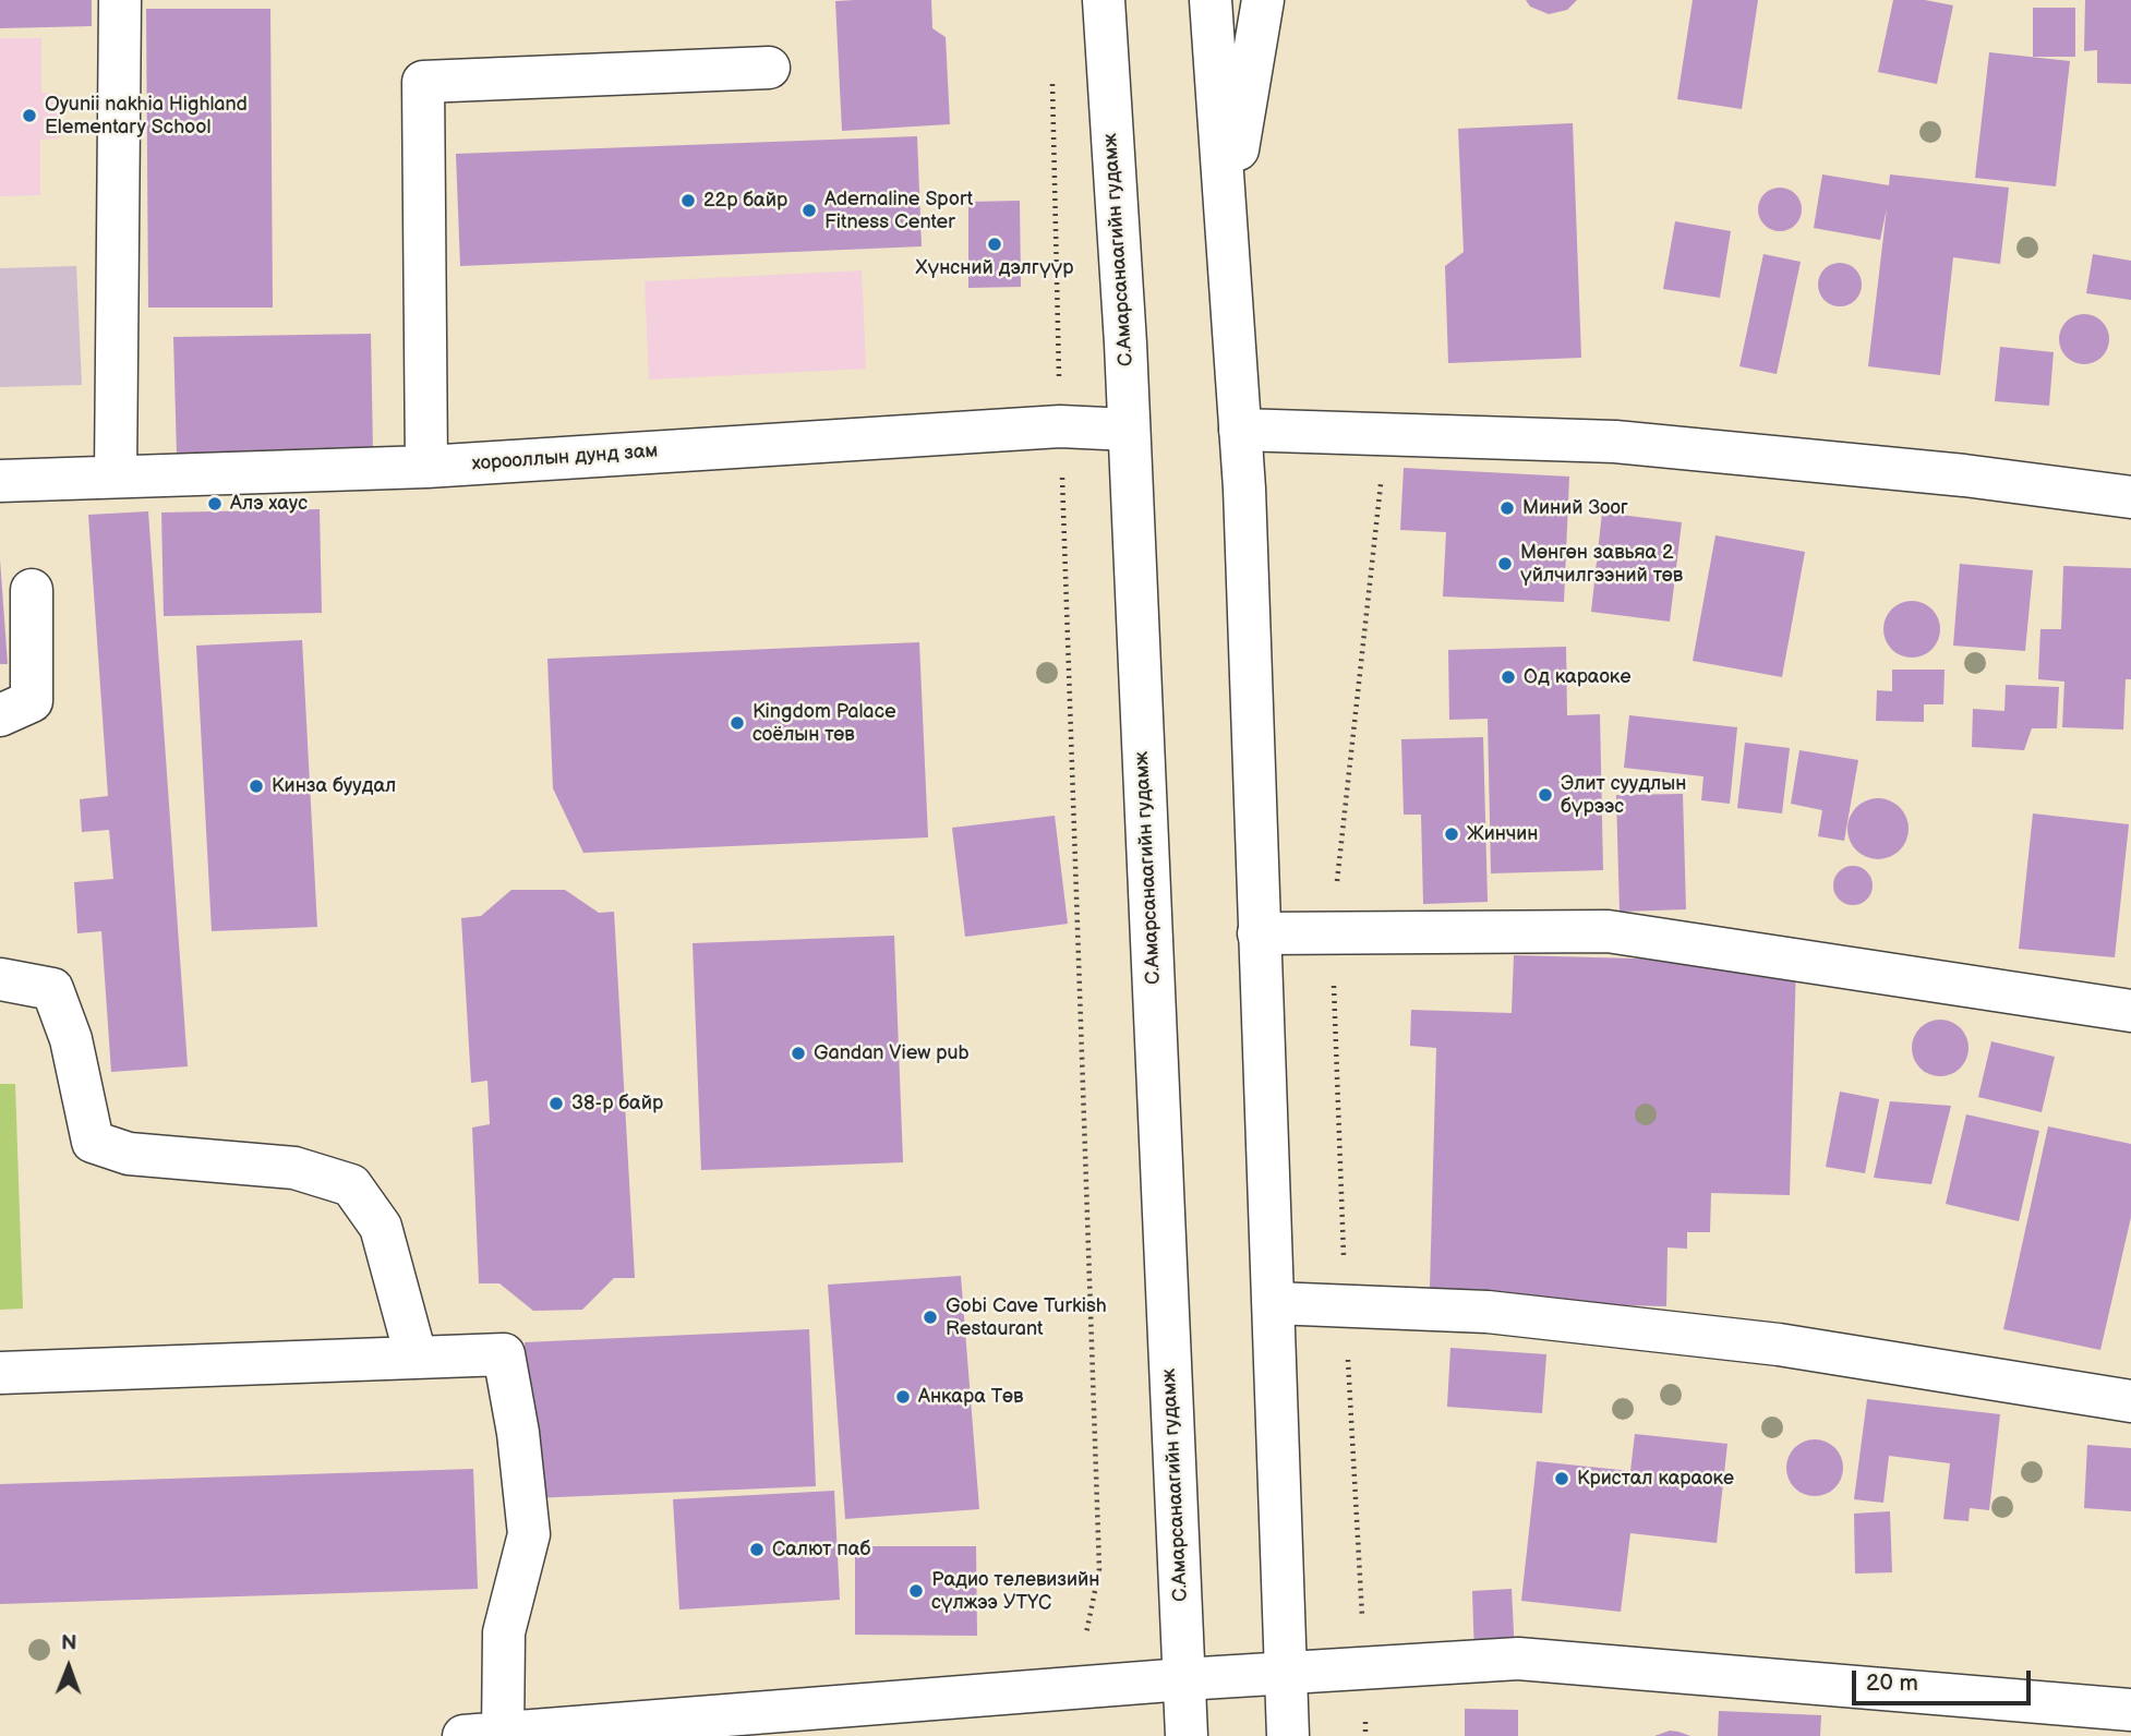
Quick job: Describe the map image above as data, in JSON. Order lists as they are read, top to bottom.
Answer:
{
  "streets": {
    "street": ["С.Амарсанаагийн гудамж", "хорооллын дунд зам"]
  },
  "crossings": [
    ["С.Амарсанаагийн гудамж", "хорооллын дунд зам"]
  ],
  "places": [
    "Oyunii nakhia Highland Elementary School",
    "22р байр",
    "Adernaline Sport Fitness Center",
    "Хүнсний дэлгүүр",
    "Алэ хаус",
    "Миний Зоог",
    "Мөнгөн завьяа 2 үйлчилгээний төв",
    "Од караоке",
    "Kingdom Palace соёлын төв",
    "Кинза буудал",
    "Элит суудлын бүрээс",
    "Жинчин",
    "Gandan View pub",
    "38-р байр",
    "Gobi Cave Turkish Restaurant",
    "Анкара Төв",
    "Кристал караоке",
    "Салют паб",
    "Радио телевизийн сүлжээ УТҮС"
  ],
  "scale_bar": "20 m",
  "north": "top"
}
